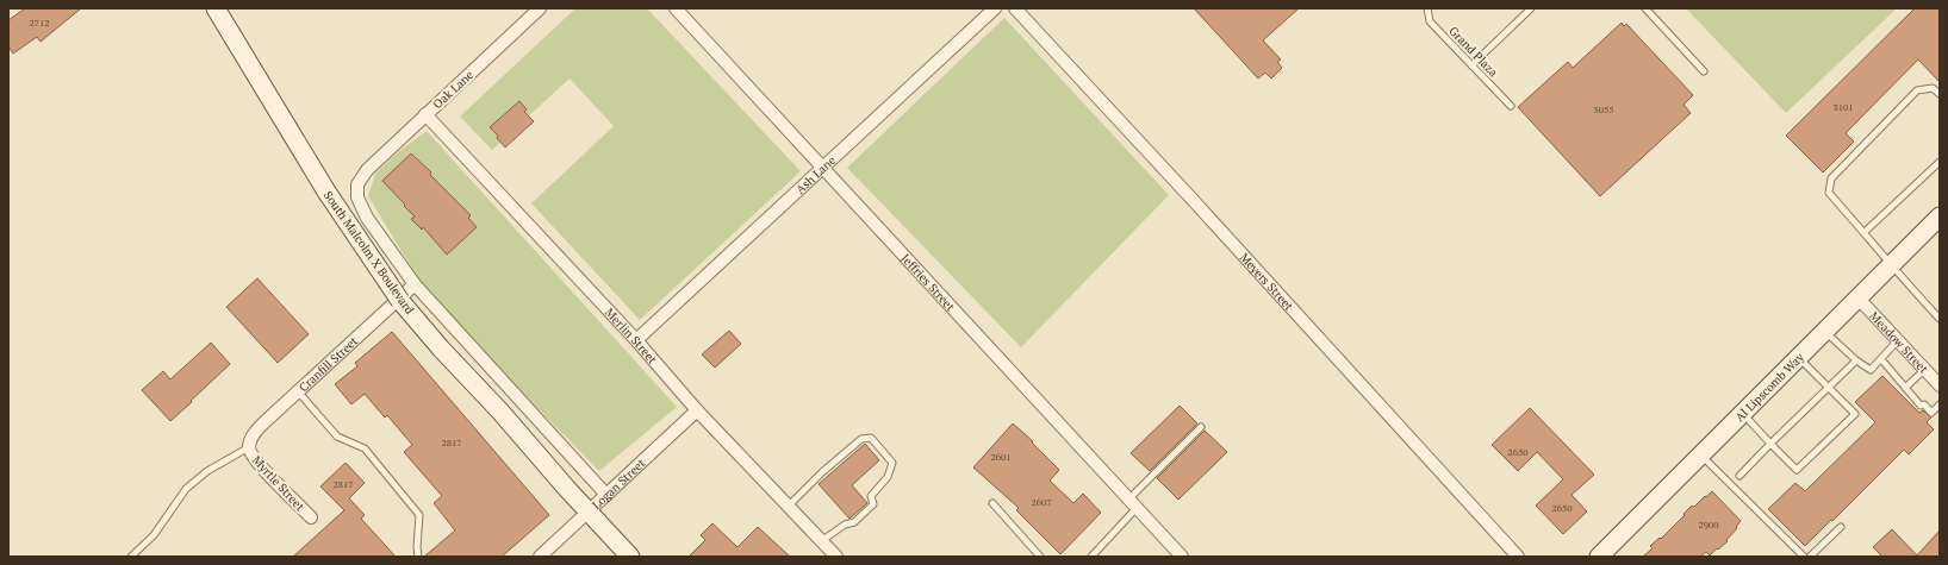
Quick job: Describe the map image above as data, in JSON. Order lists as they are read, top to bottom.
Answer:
{
  "streets": {
    "street": [
      "Oak Lane",
      "Ash Lane",
      "South Malcolm X Boulevard",
      "Meyers Street",
      "Jeffries Street",
      "Merlin Street",
      "Meadow Street",
      "Cranfill Street",
      "Al Lipscomb Way",
      "Myrtle Street",
      "Logan Street"
    ],
    "lane": ["Grand Plaza"]
  },
  "crossings": [
    ["Oak Lane", "Merlin Street"],
    ["Oak Lane", "Cranfill Street"],
    ["Ash Lane", "Jeffries Street"],
    ["Ash Lane", "Merlin Street"],
    ["South Malcolm X Boulevard", "Logan Street"],
    ["Merlin Street", "Logan Street"],
    ["Meadow Street", "Al Lipscomb Way"],
    ["Cranfill Street", "Myrtle Street"]
  ],
  "house_numbers": [
    "2712",
    "3101",
    "3055",
    "2817",
    "2650",
    "2601",
    "2817",
    "2607",
    "2650",
    "2900"
  ]
}
